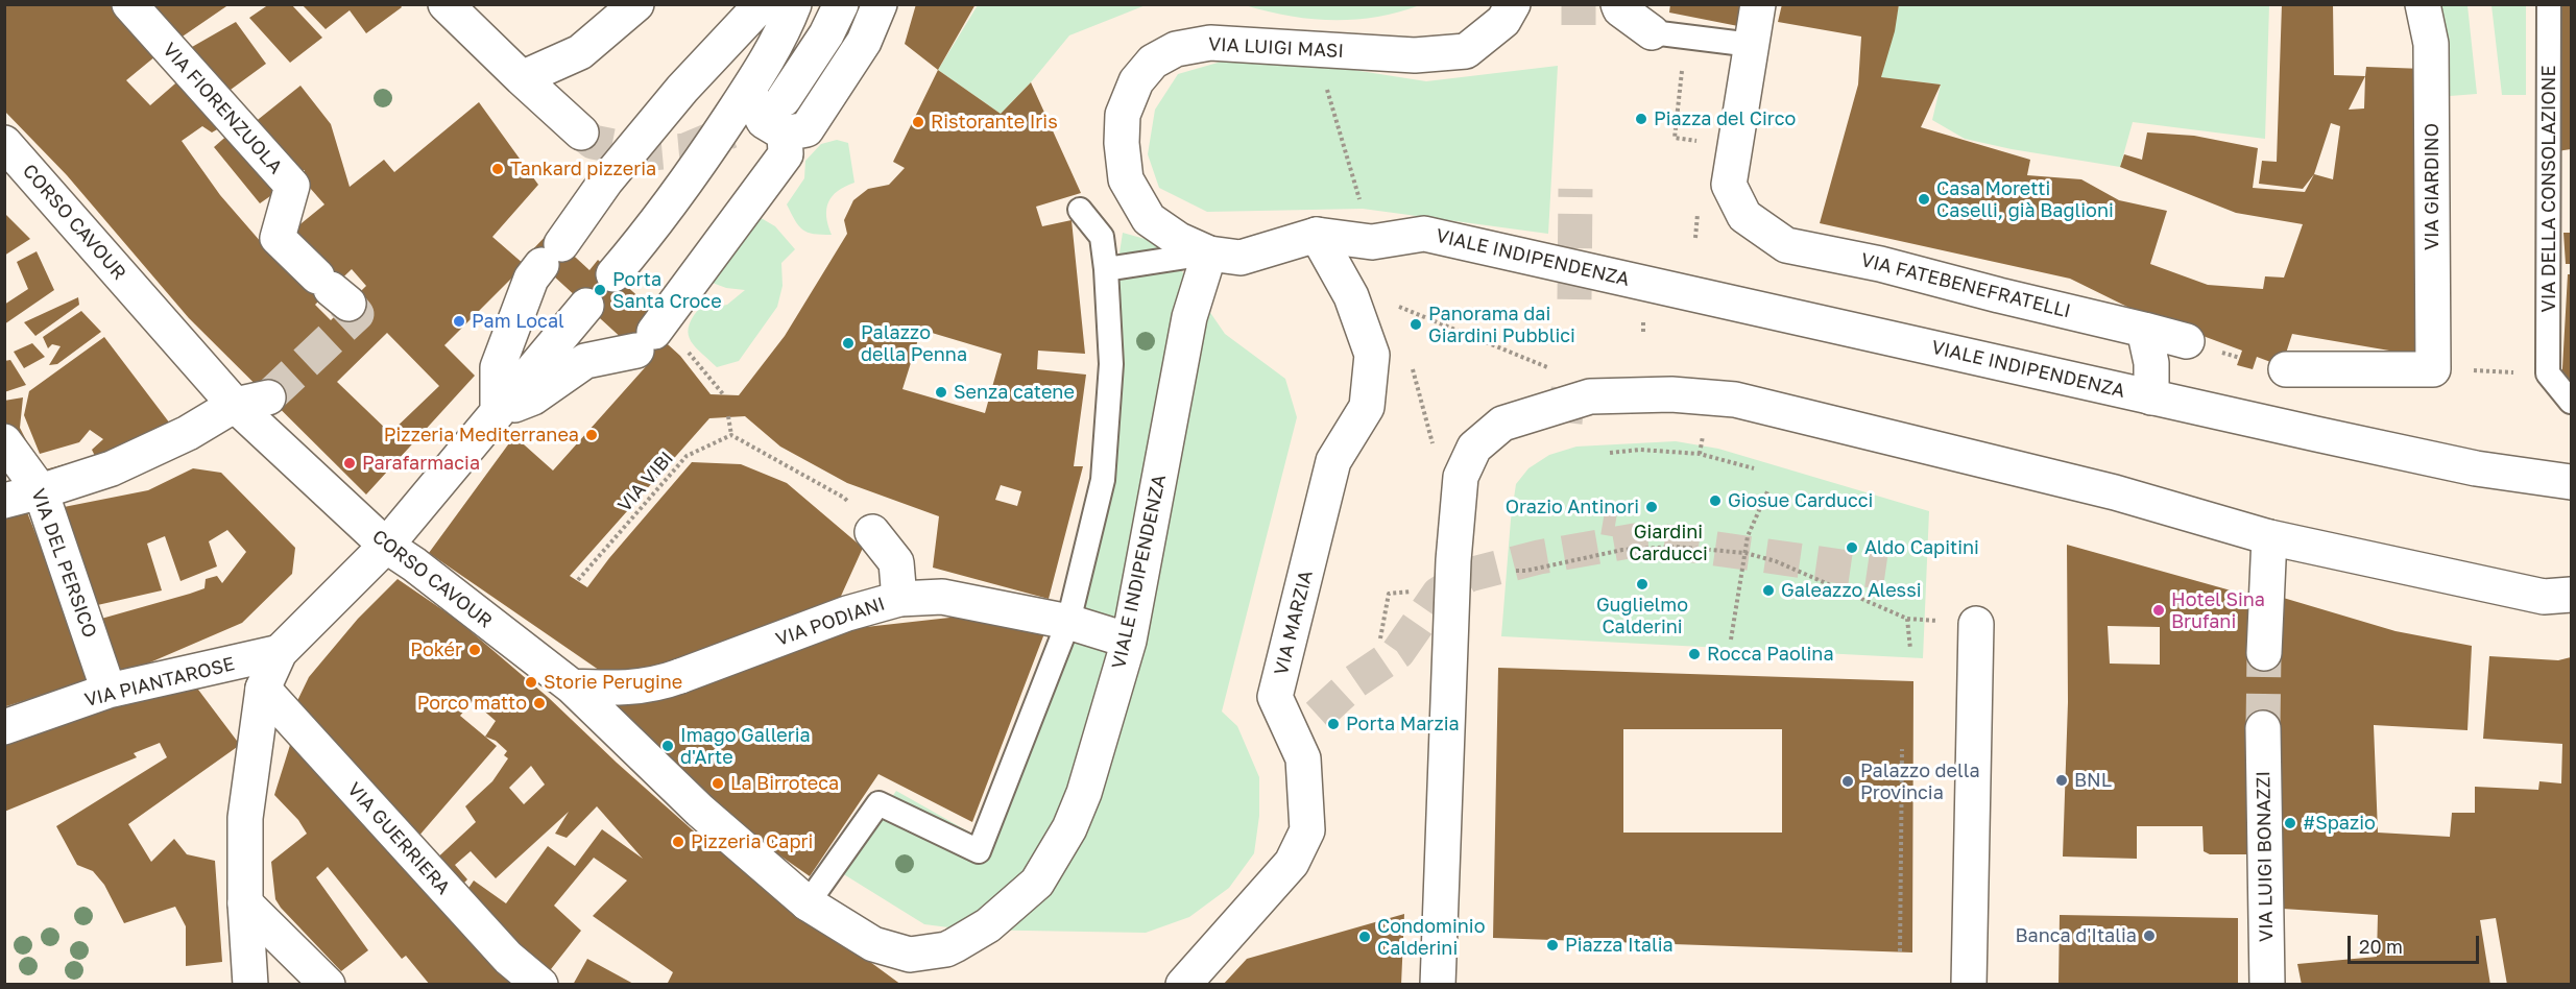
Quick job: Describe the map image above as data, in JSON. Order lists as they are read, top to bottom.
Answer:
{
  "streets": {
    "street": [
      "VIA LUIGI MASI",
      "VIA FIORENZUOLA",
      "VIA GIARDINO",
      "CORSO CAVOUR",
      "VIALE INDIPENDENZA",
      "VIA FATEBENEFRATELLI",
      "VIA DEL PERSICO",
      "VIA PODIANI",
      "VIA MARZIA",
      "VIA PIANTAROSE",
      "VIA GUERRIERA",
      "VIA LUIGI BONAZZI"
    ],
    "lane": ["VIA DELLA CONSOLAZIONE"],
    "path": ["VIA VIBI"]
  },
  "crossings": [
    ["VIA LUIGI MASI", "VIALE INDIPENDENZA"],
    ["CORSO CAVOUR", "VIALE INDIPENDENZA"],
    ["CORSO CAVOUR", "VIA PODIANI"],
    ["VIALE INDIPENDENZA", "VIA PODIANI"],
    ["VIALE INDIPENDENZA", "VIA MARZIA"],
    ["VIA DEL PERSICO", "VIA PIANTAROSE"]
  ],
  "parks": ["Giardini Carducci"],
  "places": [
    "Piazza del Circo",
    "Ristorante Iris",
    "Tankard pizzeria",
    "Casa Moretti Caselli, già Baglioni",
    "Porta Santa Croce",
    "Pam Local",
    "Panorama dai Giardini Pubblici",
    "Palazzo della Penna",
    "Senza catene",
    "Pizzeria Mediterranea",
    "Parafarmacia",
    "Giosue Carducci",
    "Orazio Antinori",
    "Aldo Capitini",
    "Guglielmo Calderini",
    "Galeazzo Alessi",
    "Hotel Sina Brufani",
    "Pokér",
    "Rocca Paolina",
    "Storie Perugine",
    "Porco matto",
    "Porta Marzia",
    "Imago Galleria d'Arte",
    "BNL",
    "Palazzo della Provincia",
    "La Birroteca",
    "#Spazio",
    "Pizzeria Capri",
    "Banca d'Italia",
    "Condominio Calderini",
    "Piazza Italia"
  ],
  "scale_bar": "20 m"
}
